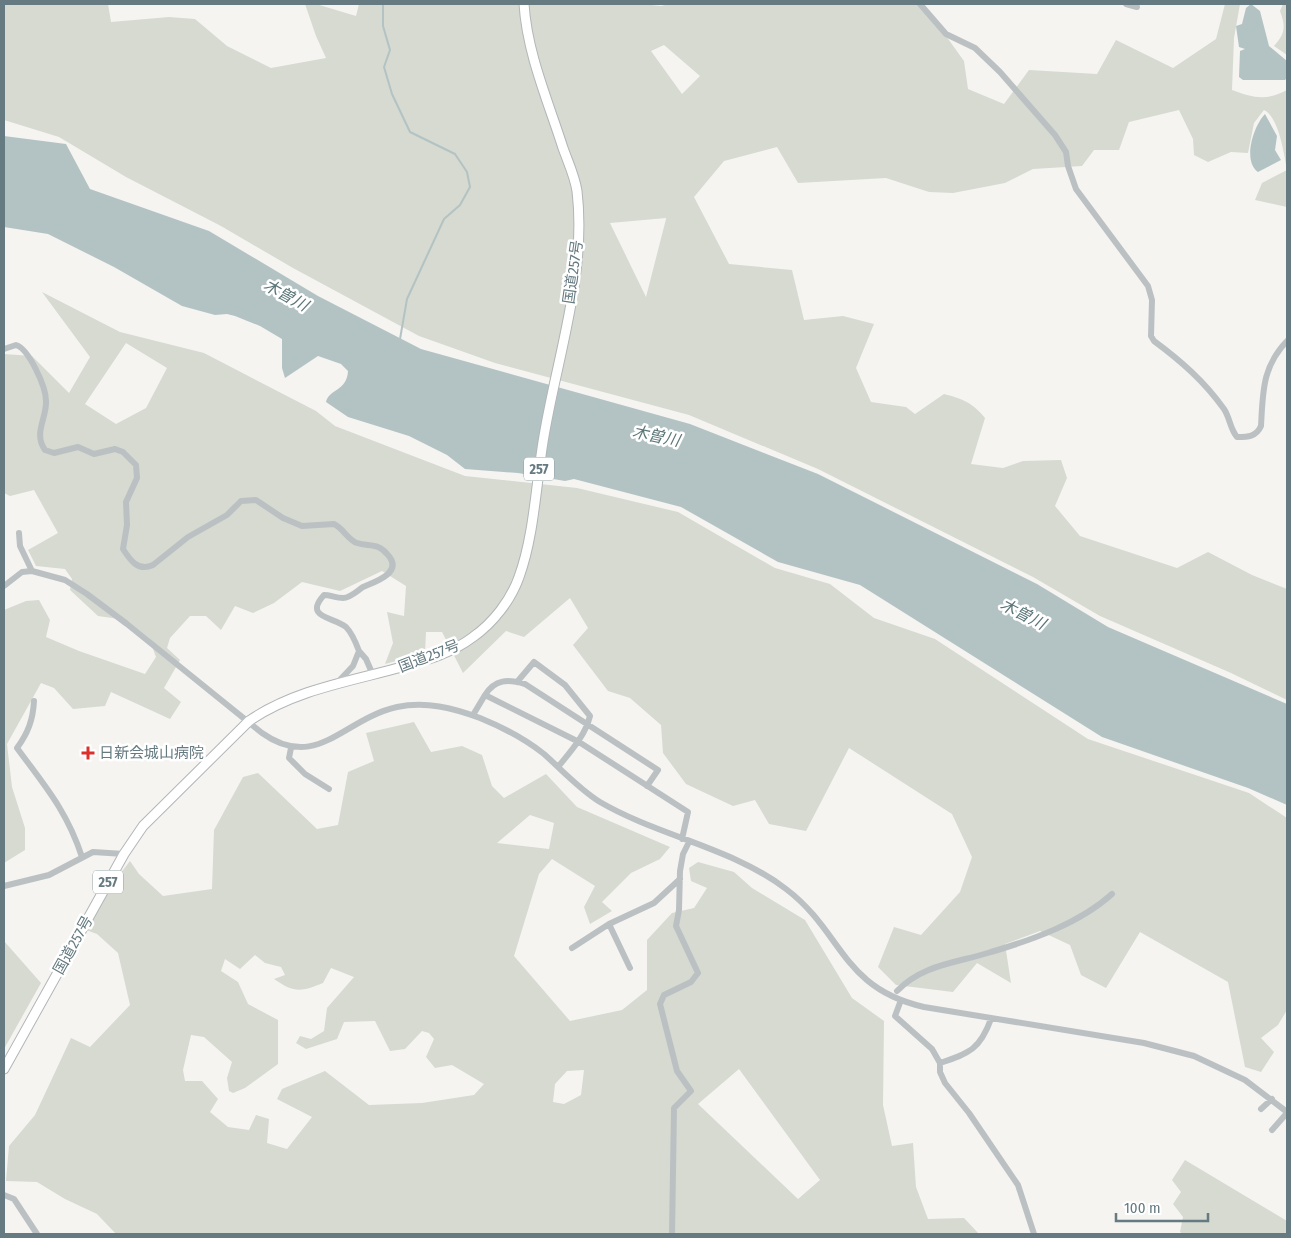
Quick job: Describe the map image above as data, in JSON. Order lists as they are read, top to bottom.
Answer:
{
  "streets": {
    "highway": ["国道257号", "257"]
  },
  "water": ["木曽川"],
  "places": {
    "health": ["日新会城山病院"]
  },
  "scale_bar": "100 m"
}
